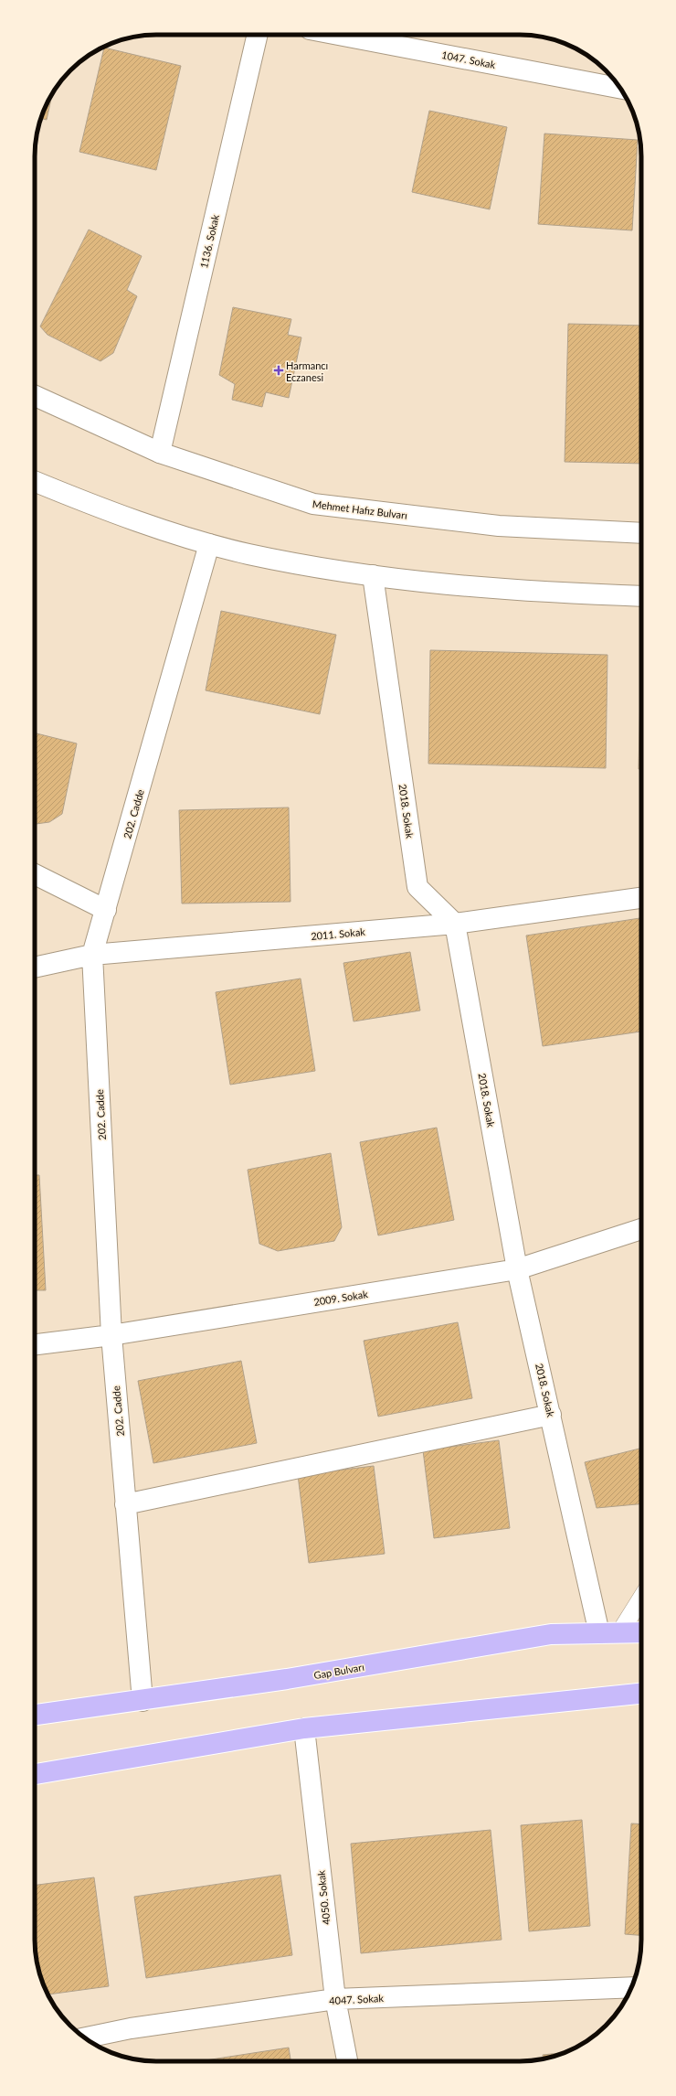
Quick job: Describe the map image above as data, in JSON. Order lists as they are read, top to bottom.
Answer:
{
  "streets": {
    "highway": ["Gap Bulvarı"],
    "street": [
      "1047. Sokak",
      "1136. Sokak",
      "Mehmet Hafız Bulvarı",
      "2018. Sokak",
      "202. Cadde",
      "2011. Sokak",
      "2009. Sokak",
      "4050. Sokak",
      "4047. Sokak"
    ]
  },
  "crossings": [
    ["1136. Sokak", "Mehmet Hafız Bulvarı"],
    ["2018. Sokak", "2011. Sokak"],
    ["2018. Sokak", "2009. Sokak"],
    ["2018. Sokak", "Gap Bulvarı"],
    ["202. Cadde", "2011. Sokak"],
    ["202. Cadde", "2009. Sokak"],
    ["202. Cadde", "Gap Bulvarı"],
    ["4050. Sokak", "4047. Sokak"]
  ],
  "places": {
    "health": ["Harmancı Eczanesi"]
  }
}
